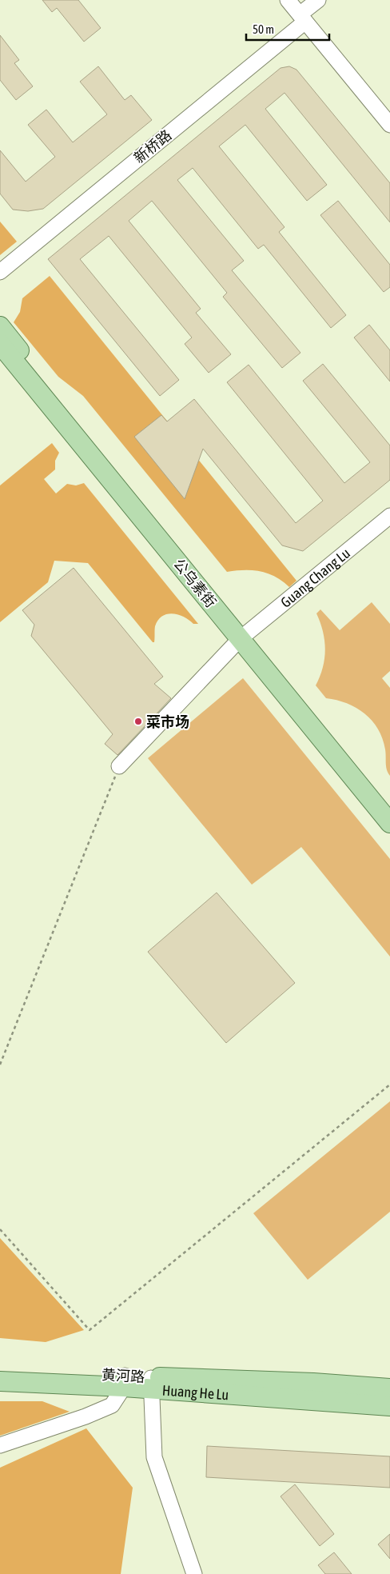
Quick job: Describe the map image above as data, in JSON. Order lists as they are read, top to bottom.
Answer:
{
  "streets": {
    "main road": ["公乌素街", "黄河路", "Huang He Lu"],
    "street": ["新桥路", "Guang Chang Lu"]
  },
  "crossings": [
    ["Guang Chang Lu", "公乌素街"],
    ["黄河路", "Huang He Lu"]
  ],
  "places": ["菜市场"],
  "scale_bar": "50 m"
}
